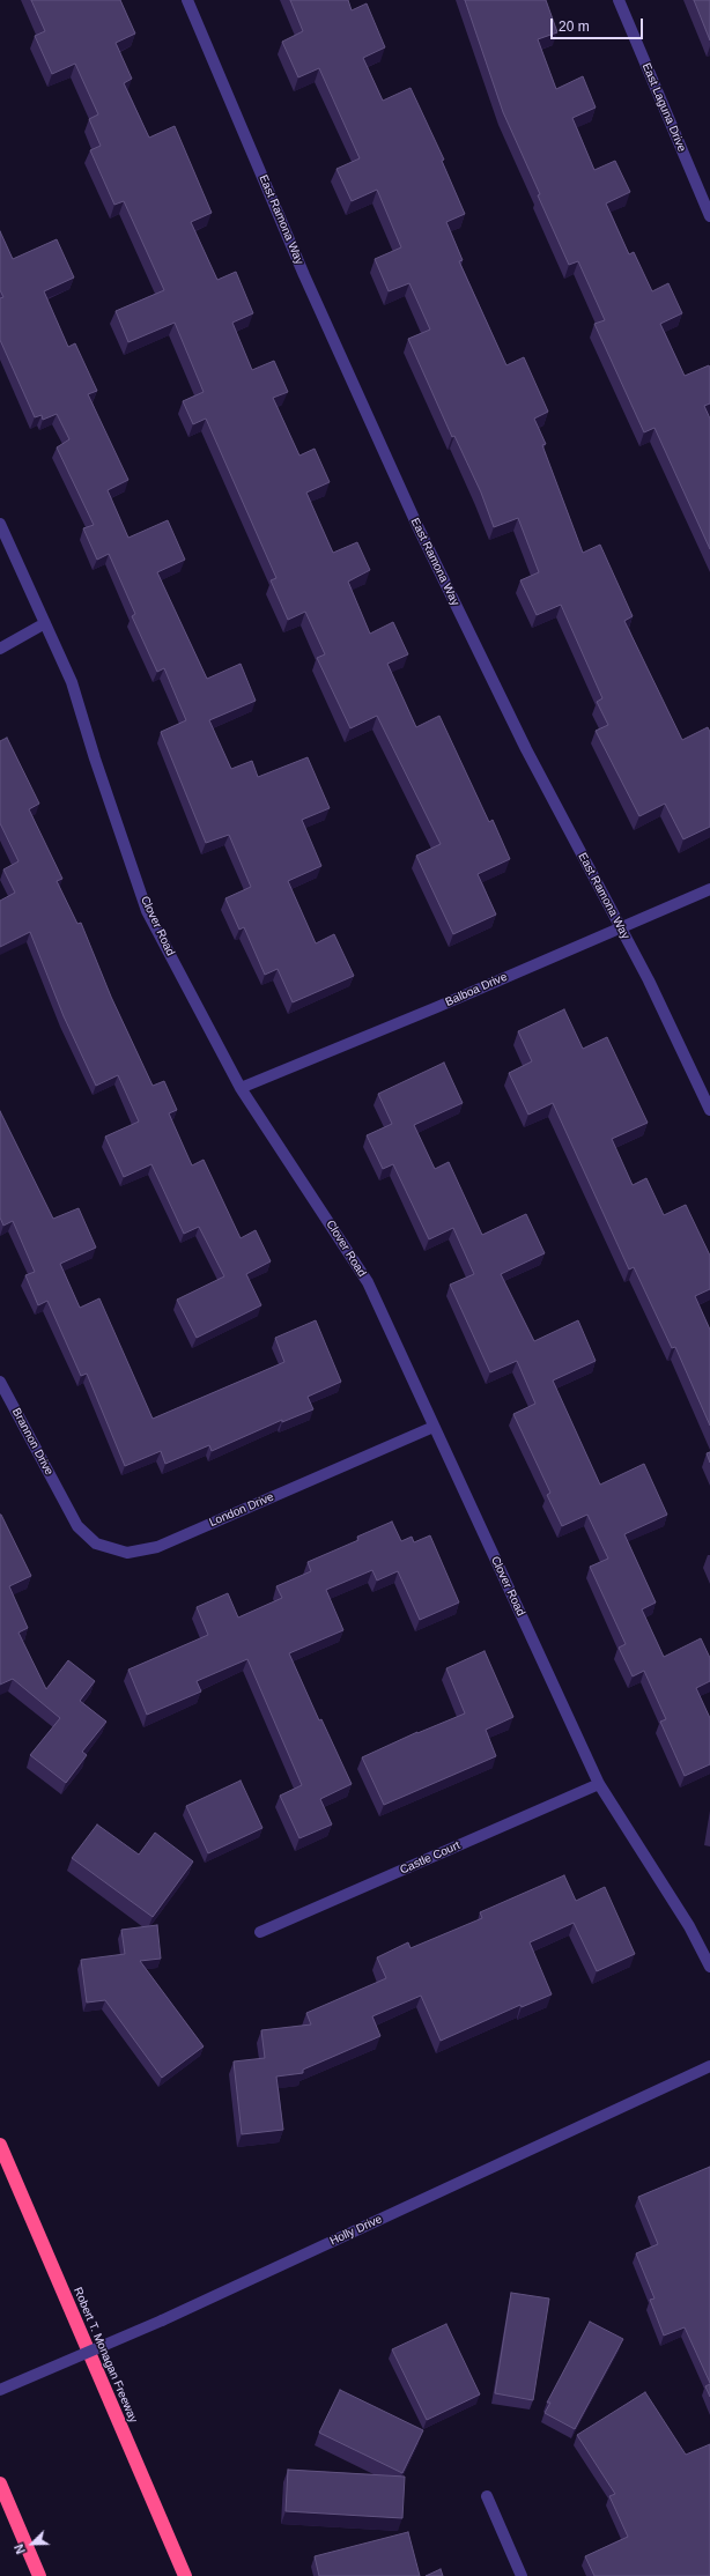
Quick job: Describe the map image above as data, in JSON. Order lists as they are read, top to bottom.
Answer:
{
  "streets": {
    "highway": ["Robert T. Monagan Freeway"],
    "street": [
      "East Laguna Drive",
      "East Ramona Way",
      "Clover Road",
      "Balboa Drive",
      "Brannon Drive",
      "London Drive",
      "Castle Court",
      "Holly Drive"
    ]
  },
  "crossings": [
    ["East Ramona Way", "Balboa Drive"],
    ["Clover Road", "Balboa Drive"],
    ["Clover Road", "London Drive"],
    ["Clover Road", "Castle Court"],
    ["Brannon Drive", "London Drive"]
  ],
  "scale_bar": "20 m",
  "north": "bottom left"
}
